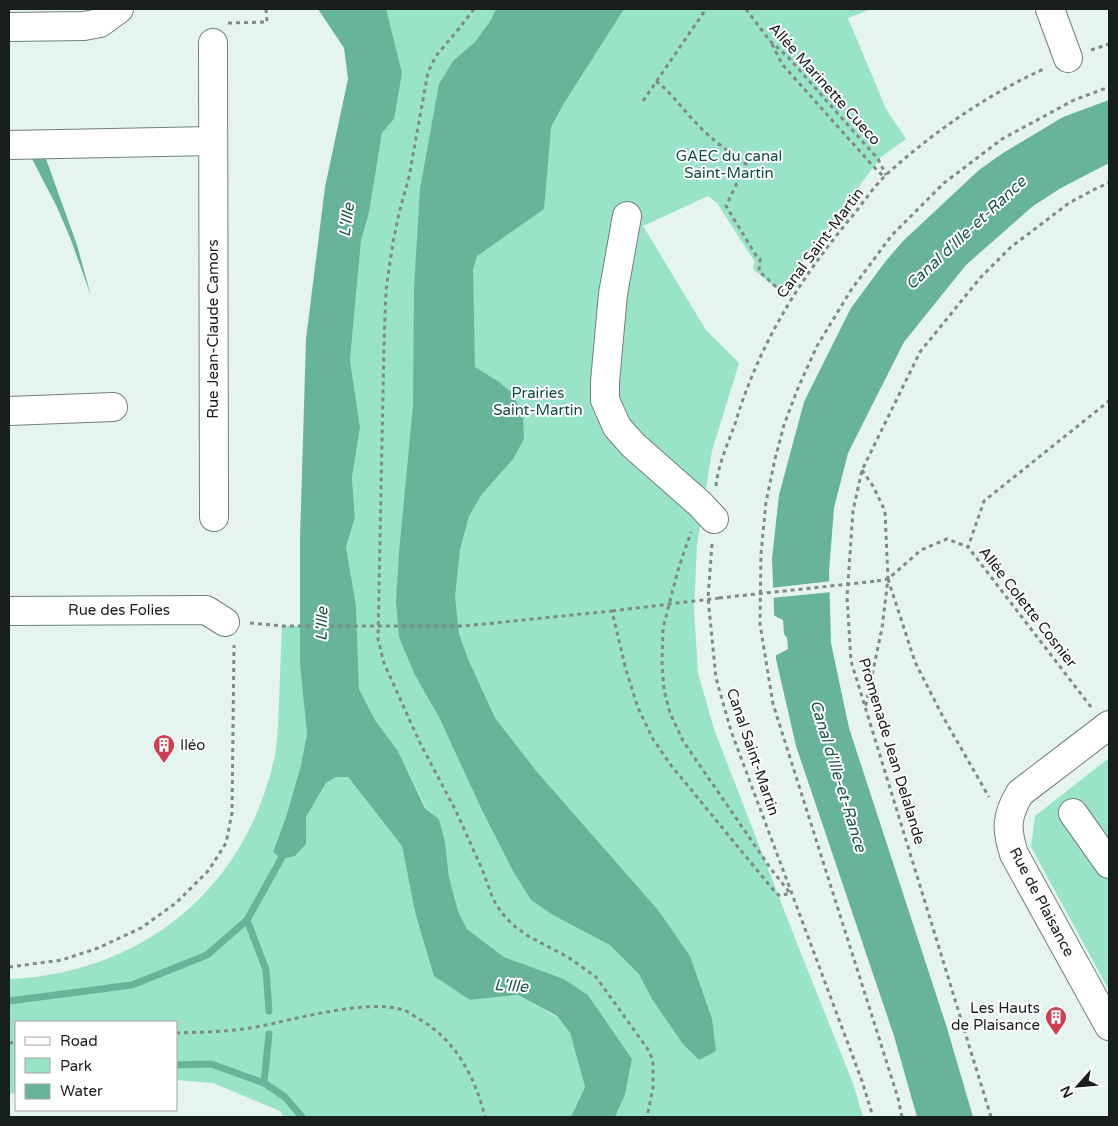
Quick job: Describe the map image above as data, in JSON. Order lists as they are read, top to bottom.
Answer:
{
  "streets": {
    "street": ["Rue Jean-Claude Camors", "Rue des Folies", "Rue de Plaisance"],
    "path": [
      "Allée Marinette Cueco",
      "Canal Saint-Martin",
      "Allée Colette Cosnier",
      "Promenade Jean Delalande"
    ]
  },
  "crossings": [
    ["Allée Marinette Cueco", "Canal Saint-Martin"],
    ["Allée Colette Cosnier", "Rue de Plaisance"]
  ],
  "water": ["L'Ille", "Canal d'Ille-et-Rance"],
  "parks": ["GAEC du canal Saint-Martin", "Prairies Saint-Martin"],
  "places": {
    "building": ["Iléo", "Les Hauts de Plaisance"]
  },
  "legend": ["Road", "Park", "Water"],
  "north": "bottom left"
}
